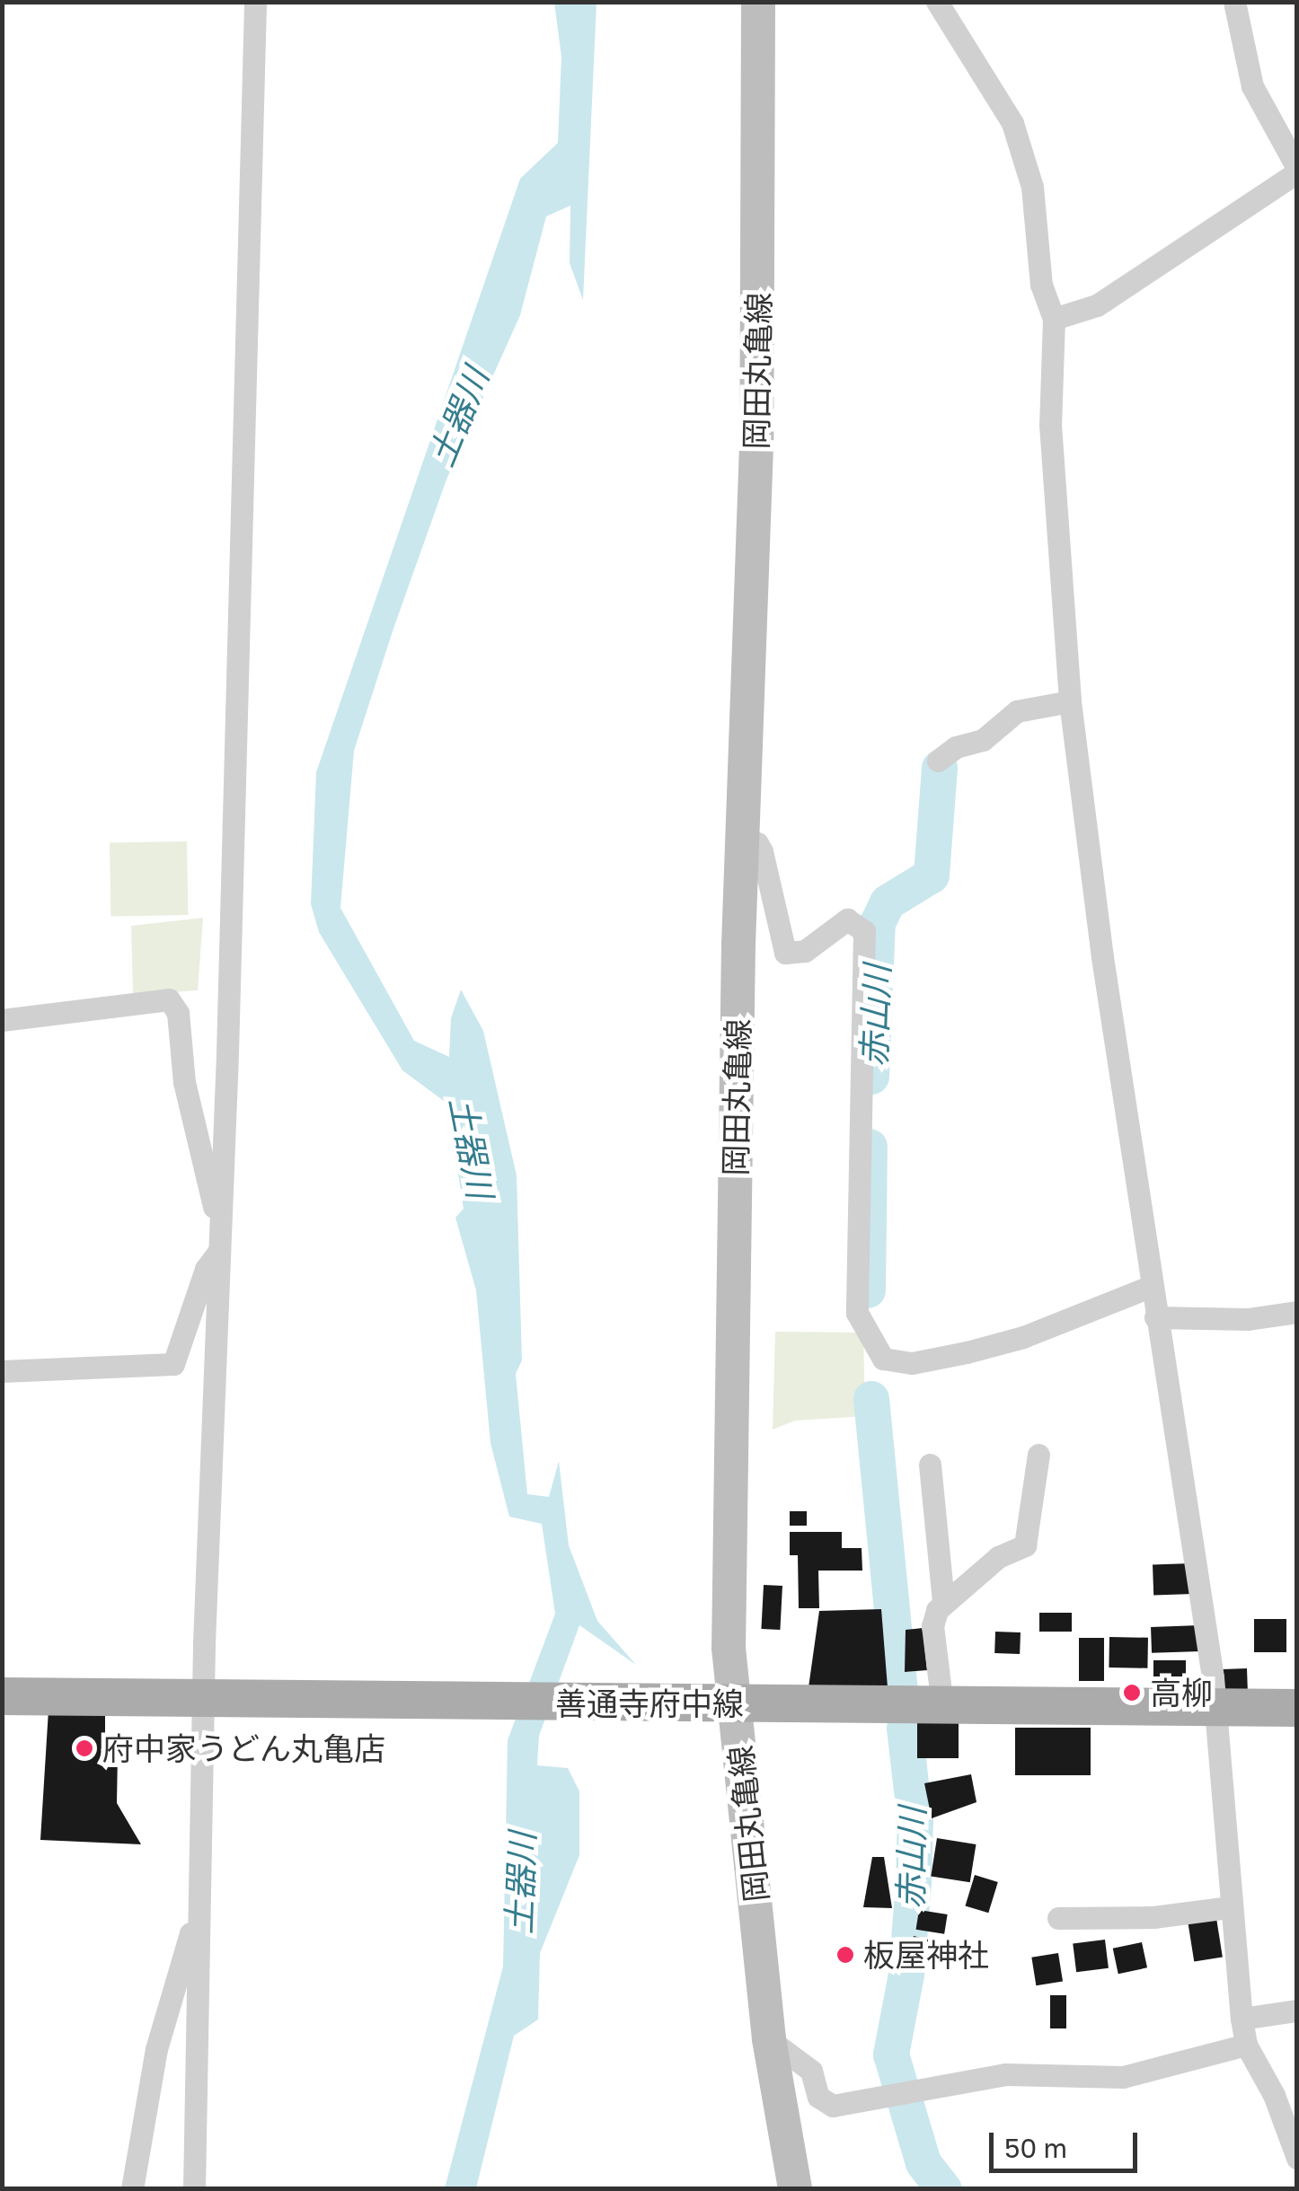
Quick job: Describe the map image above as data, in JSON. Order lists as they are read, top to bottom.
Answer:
{
  "streets": {
    "main road": ["岡田丸亀線", "善通寺府中線"]
  },
  "crossings": [
    ["岡田丸亀線", "善通寺府中線"]
  ],
  "water": ["土器川", "赤山川"],
  "places": ["高柳", "府中家うどん丸亀店", "板屋神社"],
  "scale_bar": "50 m"
}
